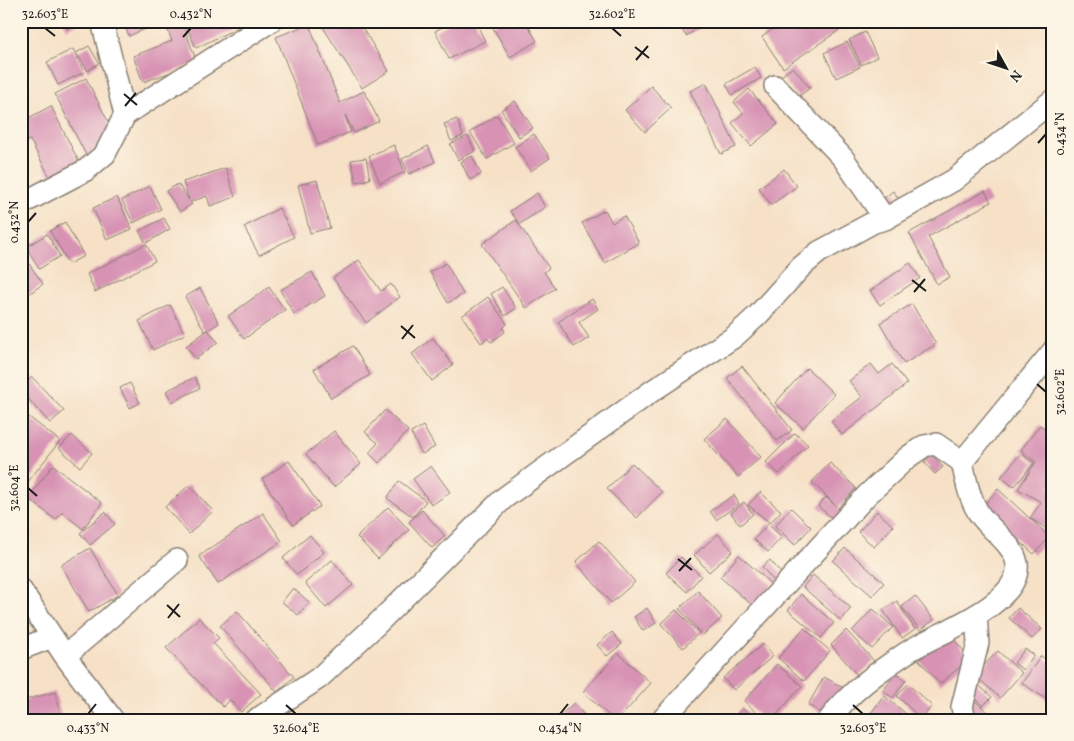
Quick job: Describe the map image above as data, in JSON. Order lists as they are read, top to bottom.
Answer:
{
  "north": "bottom right",
  "coordinates": [
    "32.603°E",
    "0.432°N",
    "32.602°E",
    "0.434°N",
    "32.604°E",
    "0.433°N"
  ]
}
